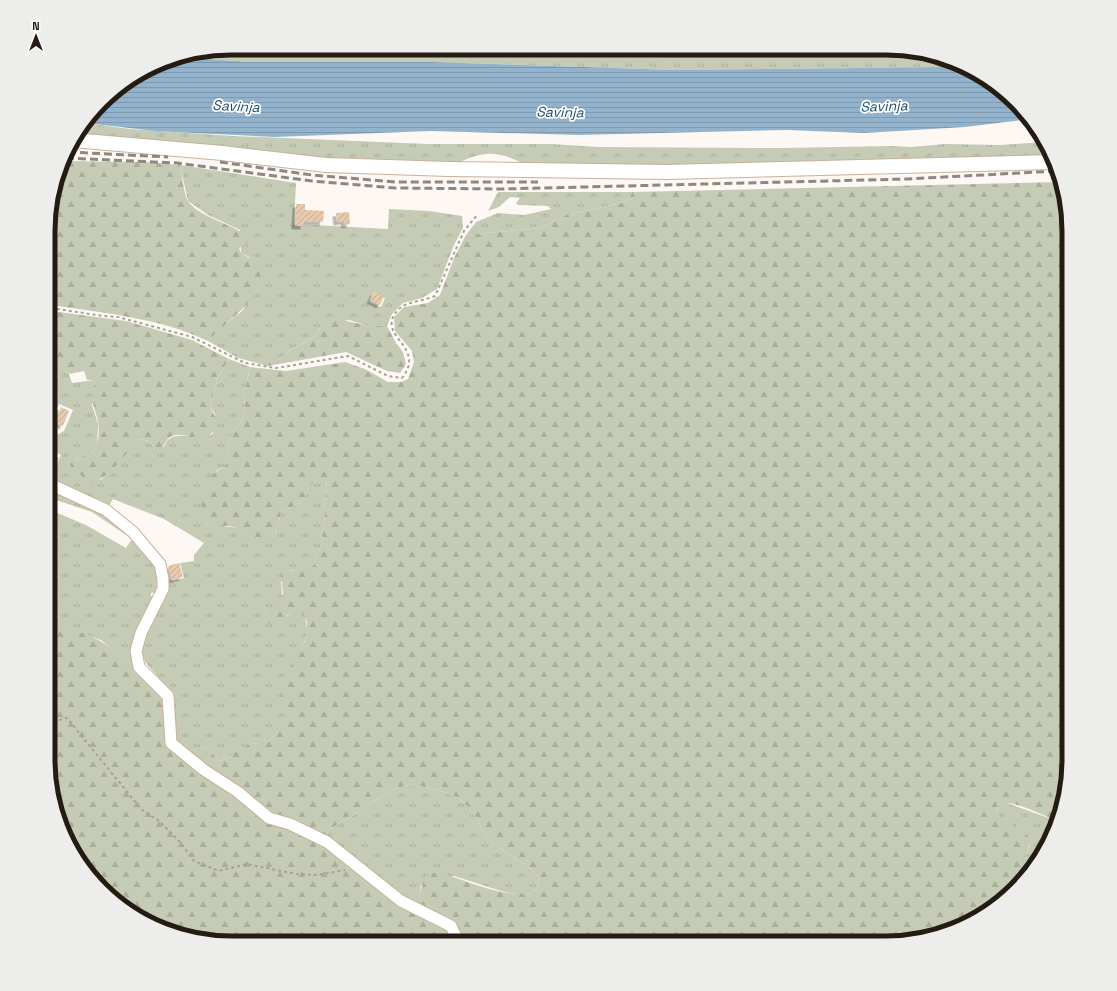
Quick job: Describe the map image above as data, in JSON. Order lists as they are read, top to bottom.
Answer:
{
  "water": ["Savinja"],
  "north": "top"
}
